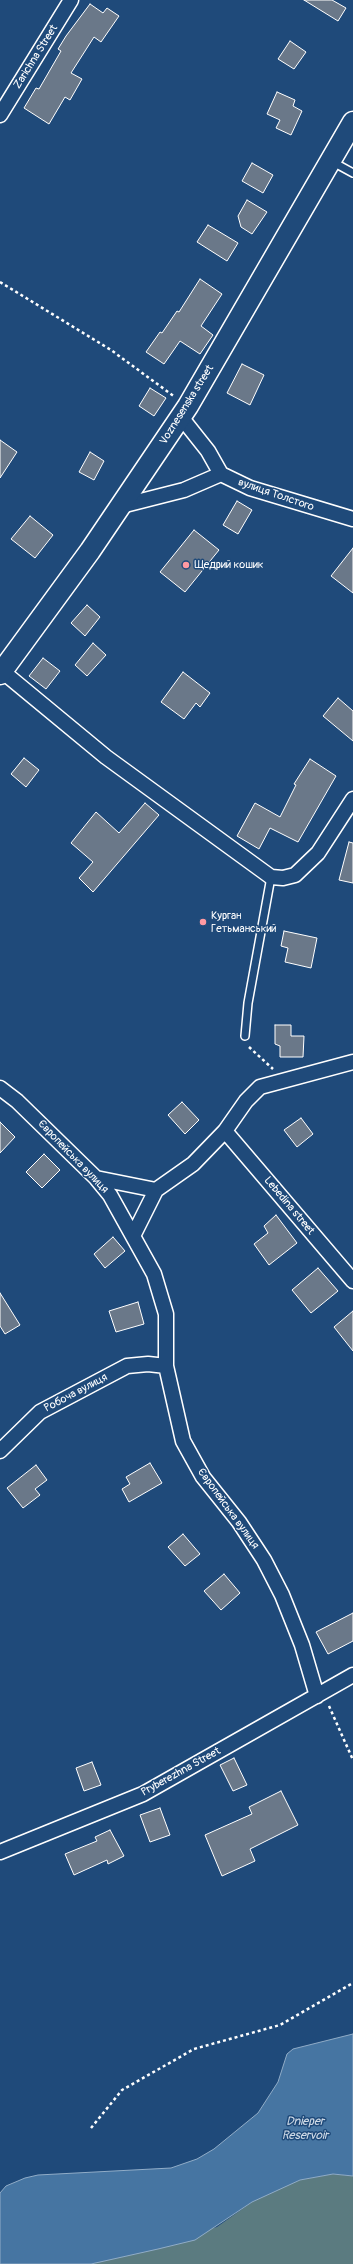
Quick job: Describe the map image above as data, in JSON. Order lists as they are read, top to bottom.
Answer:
{
  "streets": {
    "main road": ["Voznesenska street"],
    "street": [
      "Zarichna Street",
      "вулиця Толстого",
      "Європейська вулиця",
      "Lebedina street",
      "Робоча вулиця",
      "Pryberezhna Street"
    ]
  },
  "crossings": [
    ["Європейська вулиця", "Робоча вулиця"],
    ["Європейська вулиця", "Pryberezhna Street"]
  ],
  "water": ["Dnieper Reservoir"],
  "places": ["Щедрий кошик", "Курган Гетьманський"]
}
